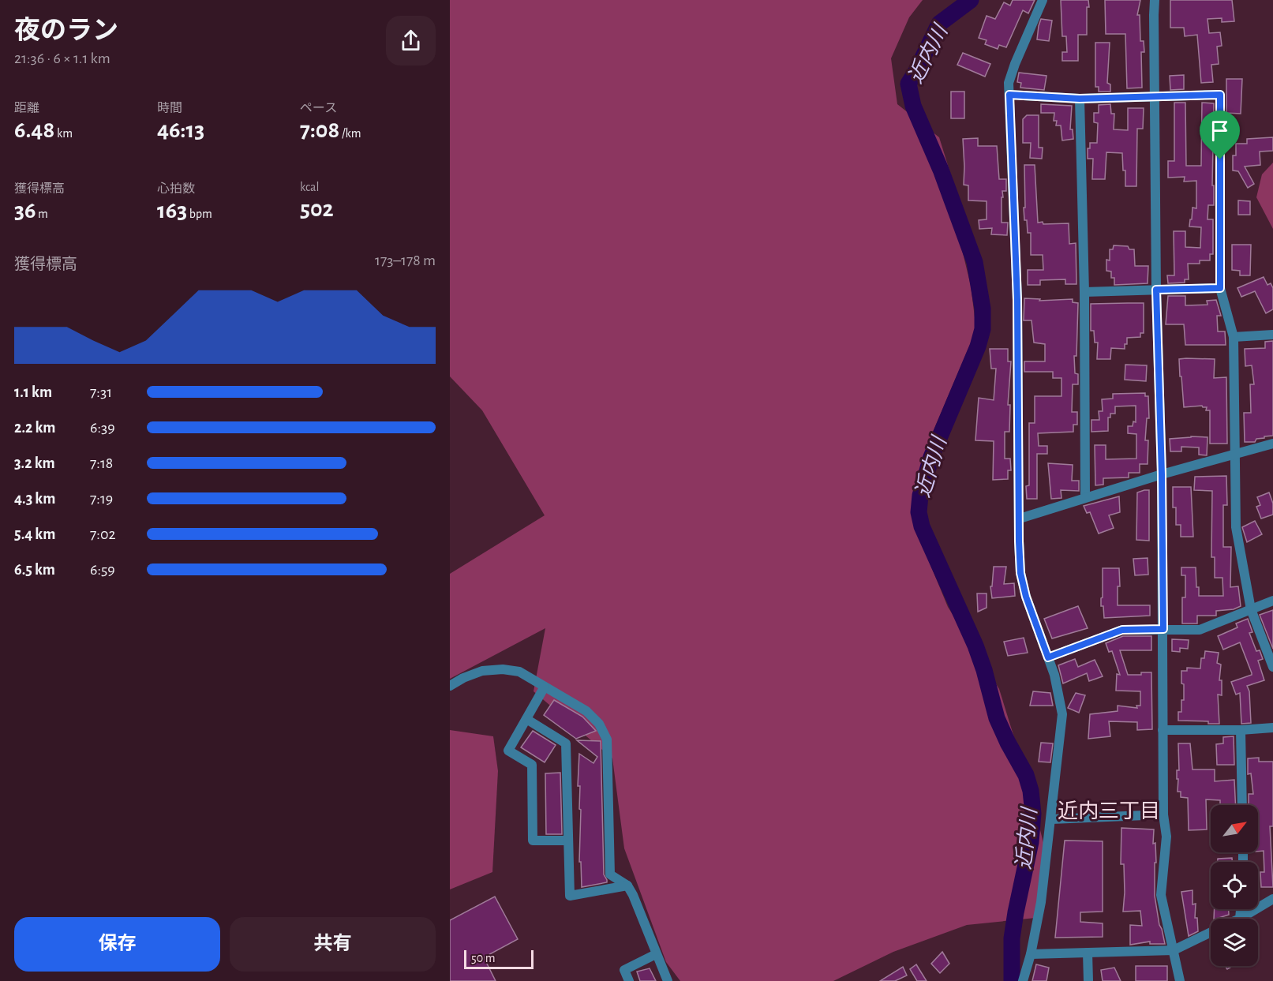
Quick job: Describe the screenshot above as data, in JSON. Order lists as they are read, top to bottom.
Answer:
{
  "districts": ["近内三丁目"],
  "water": ["近内川"],
  "scale_bar": "50 m",
  "north": "top right",
  "page": {
    "heading": ["夜のラン", "21:36 · 6 × 1.1 km"],
    "stats": [
      ["距離", "6.48 km"],
      ["時間", "46:13"],
      ["ペース", "7:08 /km"],
      ["獲得標高", "36 m"],
      ["心拍数", "163 bpm"],
      ["kcal", "502"]
    ],
    "chart": ["獲得標高", "173–178 m"],
    "list": [
      {
        "name": "1.1 km",
        "note": "7:31"
      },
      {
        "name": "2.2 km",
        "note": "6:39"
      },
      {
        "name": "3.2 km",
        "note": "7:18"
      },
      {
        "name": "4.3 km",
        "note": "7:19"
      },
      {
        "name": "5.4 km",
        "note": "7:02"
      },
      {
        "name": "6.5 km",
        "note": "6:59"
      }
    ],
    "buttons": ["保存", "共有"],
    "scale": "50 m"
  }
}
